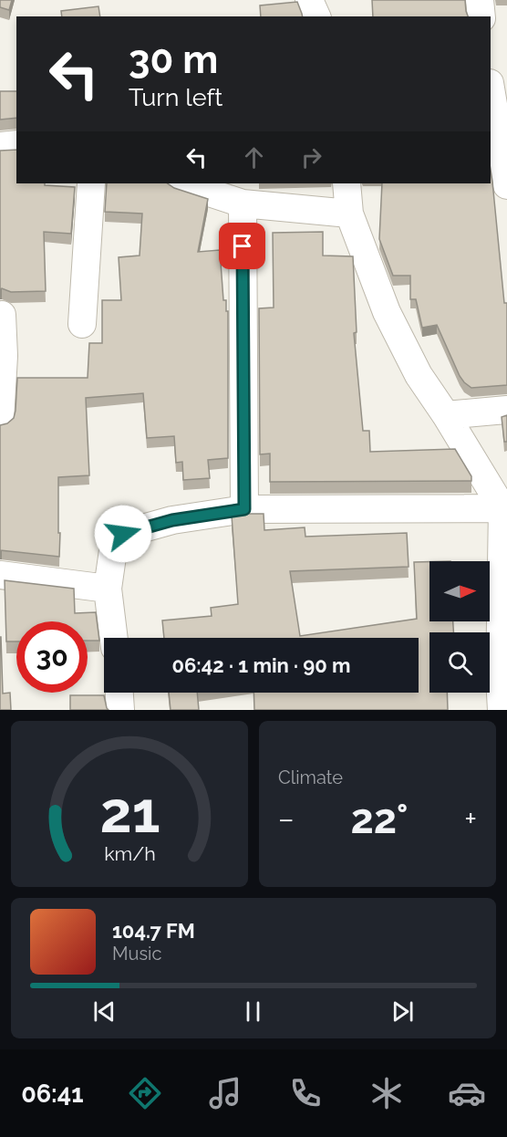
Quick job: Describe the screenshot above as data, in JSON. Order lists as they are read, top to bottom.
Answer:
{
  "north": "right",
  "page": {
    "turn": ["30 m", "Turn left"],
    "limit": "30",
    "trip": "06:42 · 1 min · 90 m",
    "tile": "Climate",
    "heat": ["−", "22°", "+"],
    "song": ["104.7 FM", "Music"],
    "tabs": "06:41",
    "gauge": ["21", "km/h"]
  }
}
